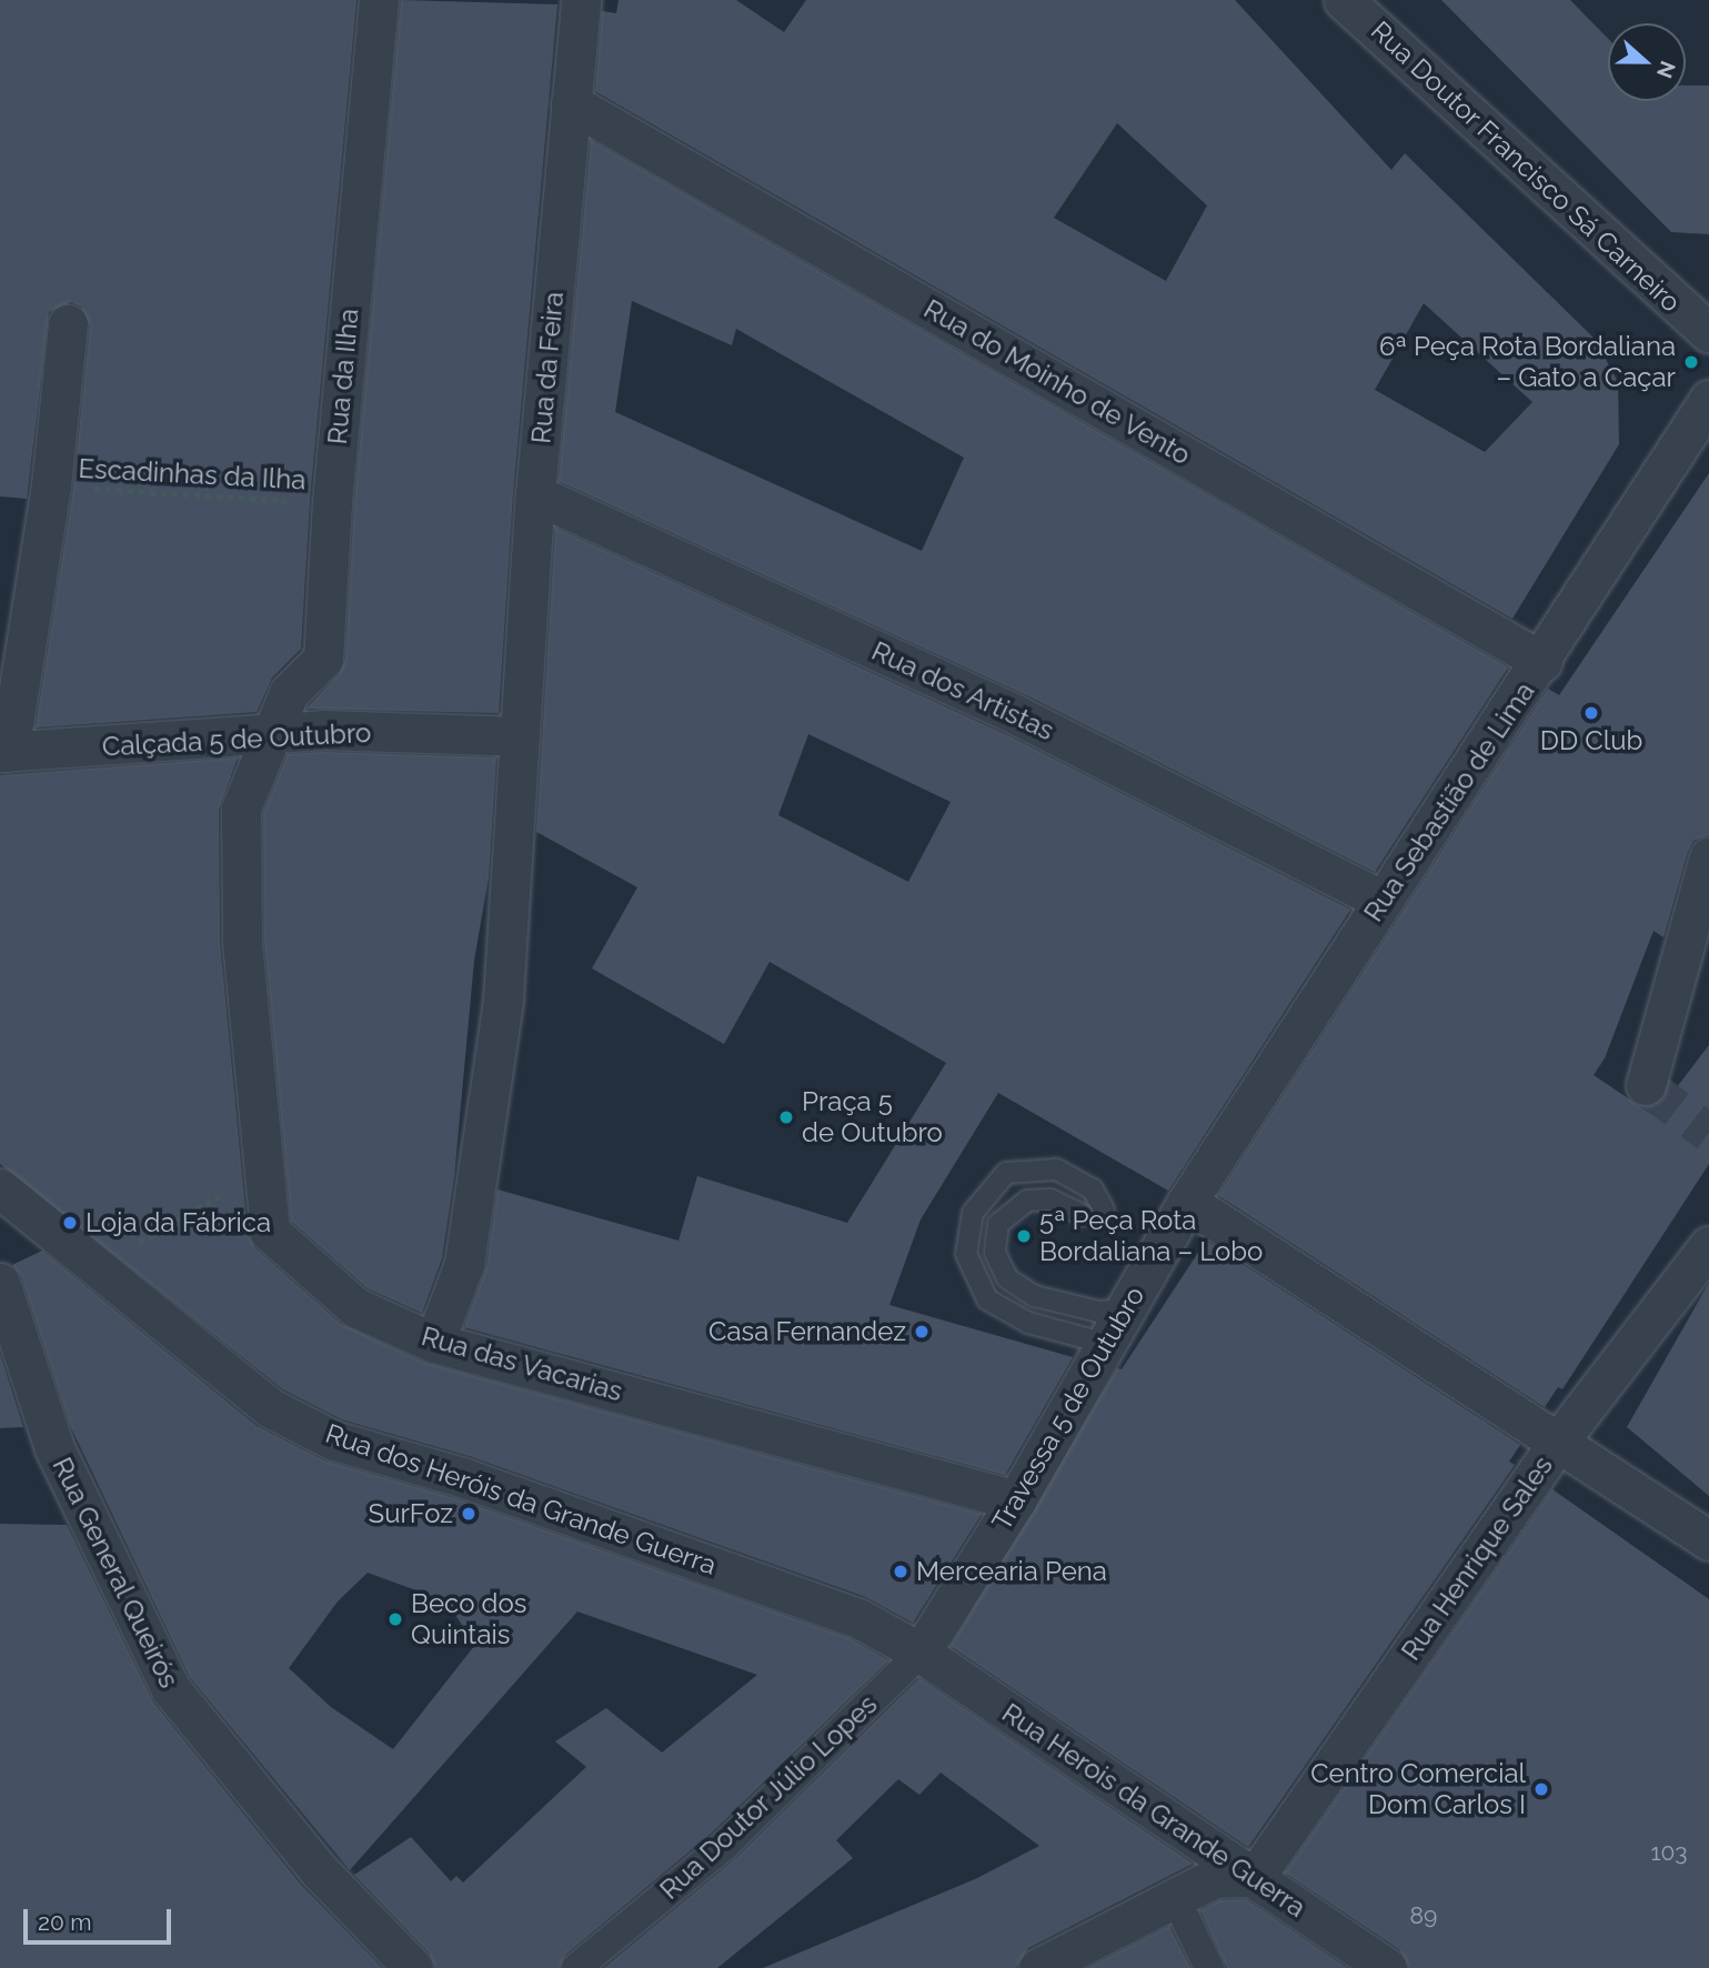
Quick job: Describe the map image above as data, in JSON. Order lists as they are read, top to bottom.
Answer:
{
  "streets": {
    "street": [
      "Rua Doutor Francisco Sá Carneiro",
      "Rua da Feira",
      "Rua da Ilha",
      "Rua do Moinho de Vento",
      "Rua dos Artistas",
      "Calçada 5 de Outubro",
      "Rua Sebastião de Lima",
      "Rua das Vacarias",
      "Travessa 5 de Outubro",
      "Rua dos Heróis da Grande Guerra",
      "Rua Henrique Sales",
      "Rua General Queirós",
      "Rua Doutor Júlio Lopes",
      "Rua Herois da Grande Guerra"
    ],
    "path": ["Escadinhas da Ilha"]
  },
  "crossings": [
    ["Rua da Feira", "Rua do Moinho de Vento"],
    ["Rua da Feira", "Rua dos Artistas"],
    ["Rua da Feira", "Calçada 5 de Outubro"],
    ["Rua da Ilha", "Escadinhas da Ilha"],
    ["Rua da Ilha", "Calçada 5 de Outubro"],
    ["Rua da Ilha", "Rua das Vacarias"],
    ["Rua do Moinho de Vento", "Rua Sebastião de Lima"],
    ["Rua dos Artistas", "Rua Sebastião de Lima"],
    ["Calçada 5 de Outubro", "Rua das Vacarias"],
    ["Rua Sebastião de Lima", "Travessa 5 de Outubro"],
    ["Rua das Vacarias", "Travessa 5 de Outubro"],
    ["Travessa 5 de Outubro", "Rua dos Heróis da Grande Guerra"],
    ["Travessa 5 de Outubro", "Rua Doutor Júlio Lopes"],
    ["Travessa 5 de Outubro", "Rua Herois da Grande Guerra"],
    ["Rua dos Heróis da Grande Guerra", "Rua Doutor Júlio Lopes"],
    ["Rua dos Heróis da Grande Guerra", "Rua Herois da Grande Guerra"],
    ["Rua Henrique Sales", "Rua Herois da Grande Guerra"],
    ["Rua Doutor Júlio Lopes", "Rua Herois da Grande Guerra"]
  ],
  "places": [
    "6ª Peça Rota Bordaliana – Gato a Caçar",
    "DD Club",
    "Praça 5 de Outubro",
    "Loja da Fábrica",
    "5ª Peça Rota Bordaliana – Lobo",
    "Casa Fernandez",
    "SurFoz",
    "Mercearia Pena",
    "Beco dos Quintais",
    "Centro Comercial Dom Carlos I"
  ],
  "house_numbers": ["103", "89"],
  "scale_bar": "20 m",
  "north": "right"
}
